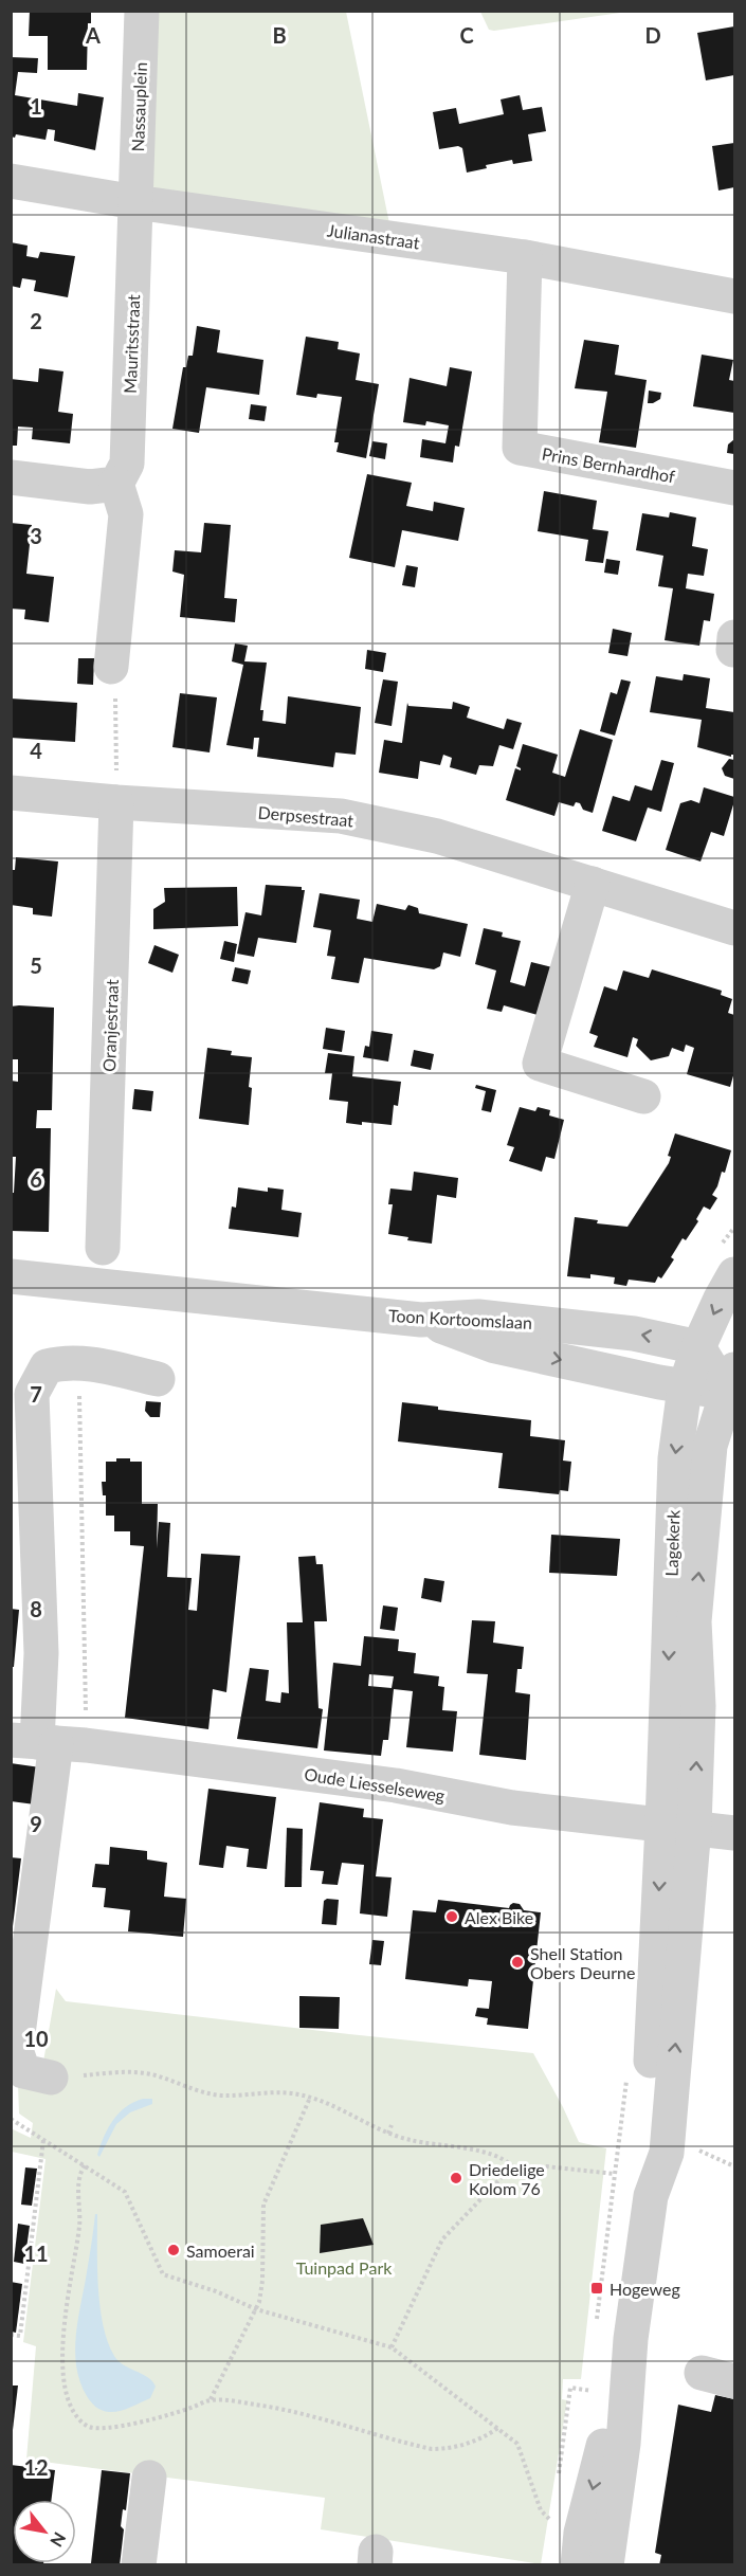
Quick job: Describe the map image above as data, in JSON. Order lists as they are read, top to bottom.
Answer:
{
  "streets": {
    "street": [
      "Nassauplein",
      "Julianastraat",
      "Mauritsstraat",
      "Prins Bernhardhof",
      "Derpsestraat",
      "Oranjestraat",
      "Toon Kortoomslaan",
      "Lagekerk",
      "Oude Liesselseweg"
    ]
  },
  "crossings": [
    ["Nassauplein", "Julianastraat"],
    ["Nassauplein", "Mauritsstraat"],
    ["Julianastraat", "Mauritsstraat"],
    ["Julianastraat", "Prins Bernhardhof"],
    ["Derpsestraat", "Oranjestraat"],
    ["Toon Kortoomslaan", "Lagekerk"],
    ["Lagekerk", "Oude Liesselseweg"]
  ],
  "parks": ["Tuinpad Park"],
  "places": {
    "other": [
      "Alex Bike",
      "Shell Station Obers Deurne",
      "Driedelige Kolom 76",
      "Samoerai"
    ],
    "transit": ["Hogeweg"]
  },
  "north": "bottom right",
  "grid": {
    "columns": [
      "A",
      "B",
      "C",
      "D"
    ],
    "rows": [
      "1",
      "2",
      "3",
      "4",
      "5",
      "6",
      "7",
      "8",
      "9",
      "10",
      "11",
      "12"
    ]
  }
}
